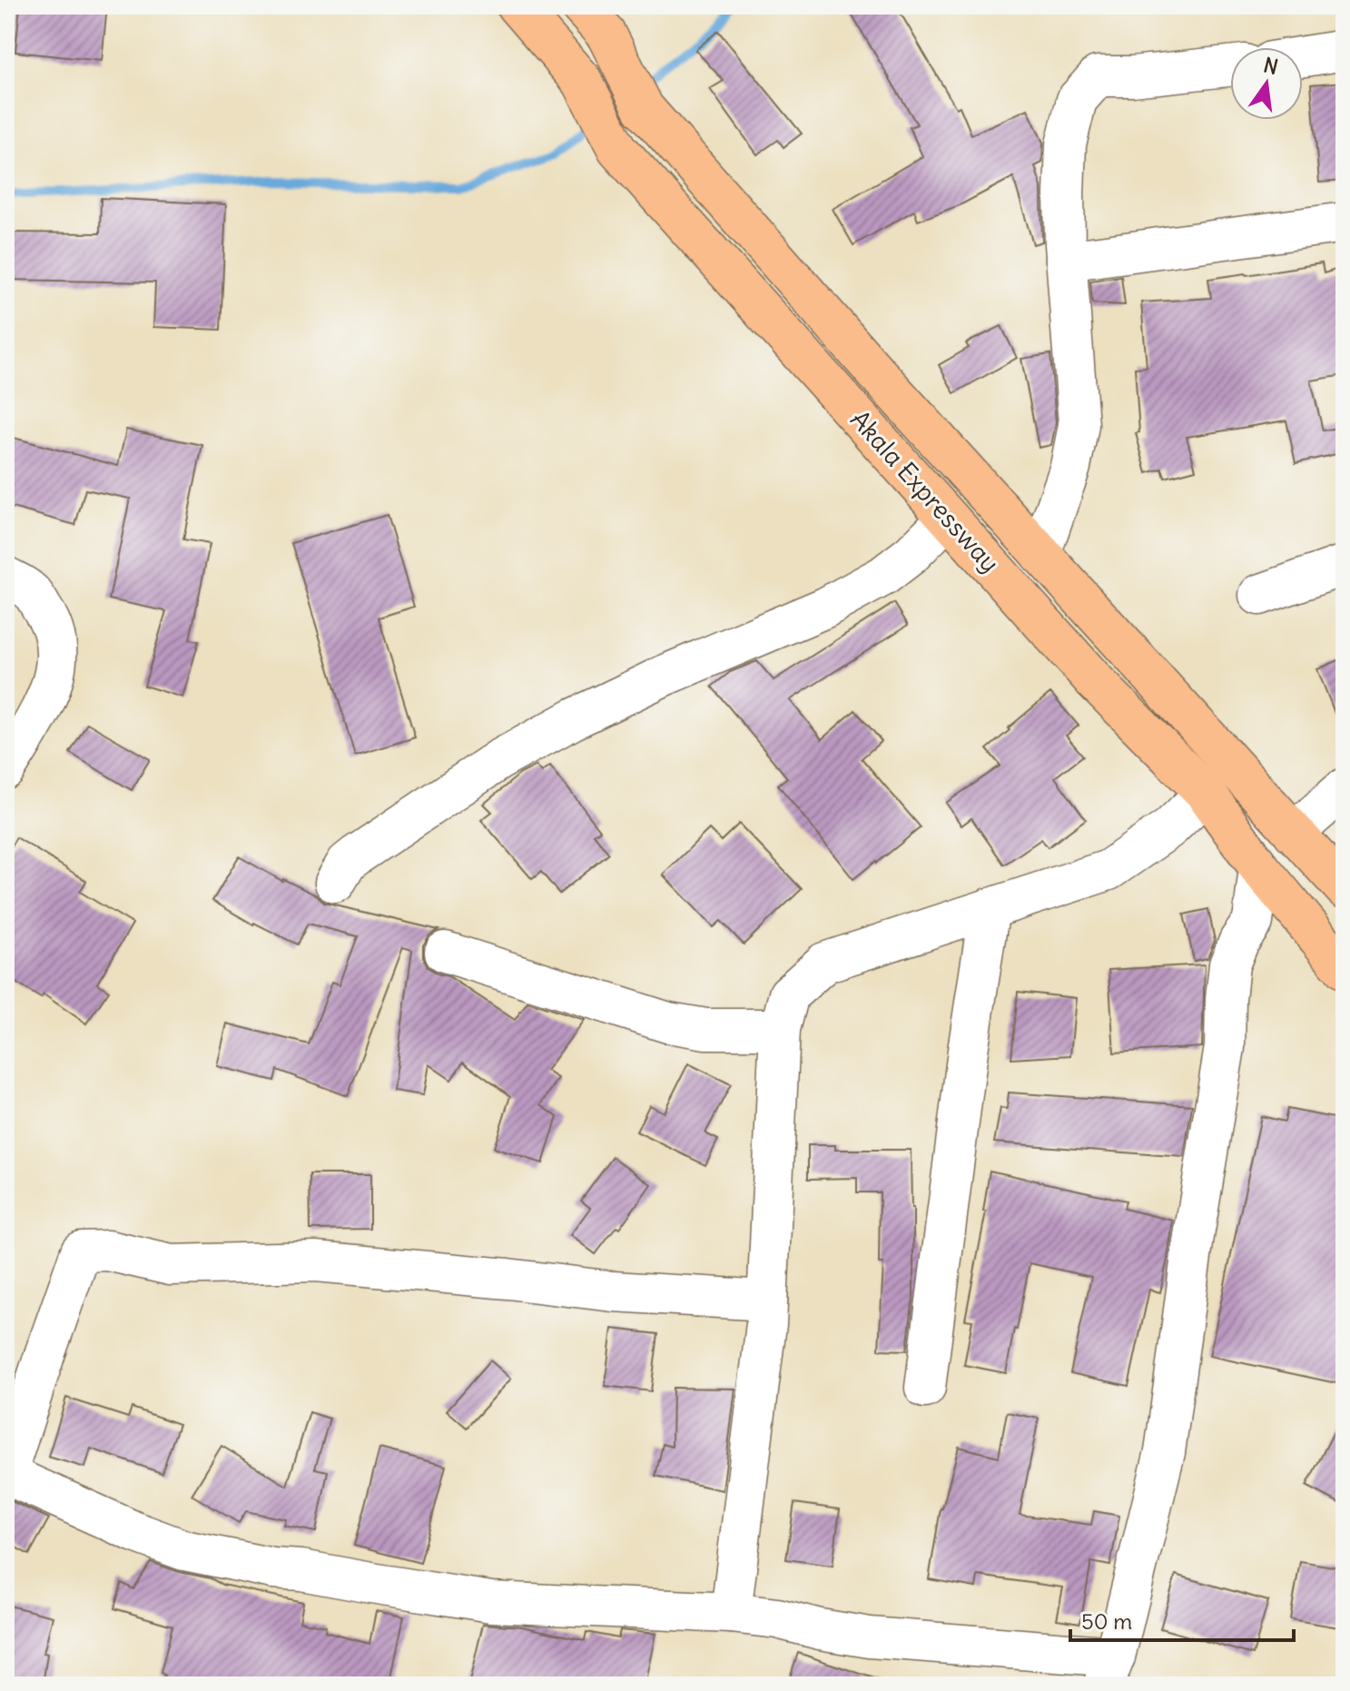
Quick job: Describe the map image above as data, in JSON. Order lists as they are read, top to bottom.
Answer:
{
  "streets": {
    "main road": ["Akala Expressway"]
  },
  "scale_bar": "50 m",
  "north": "top"
}
